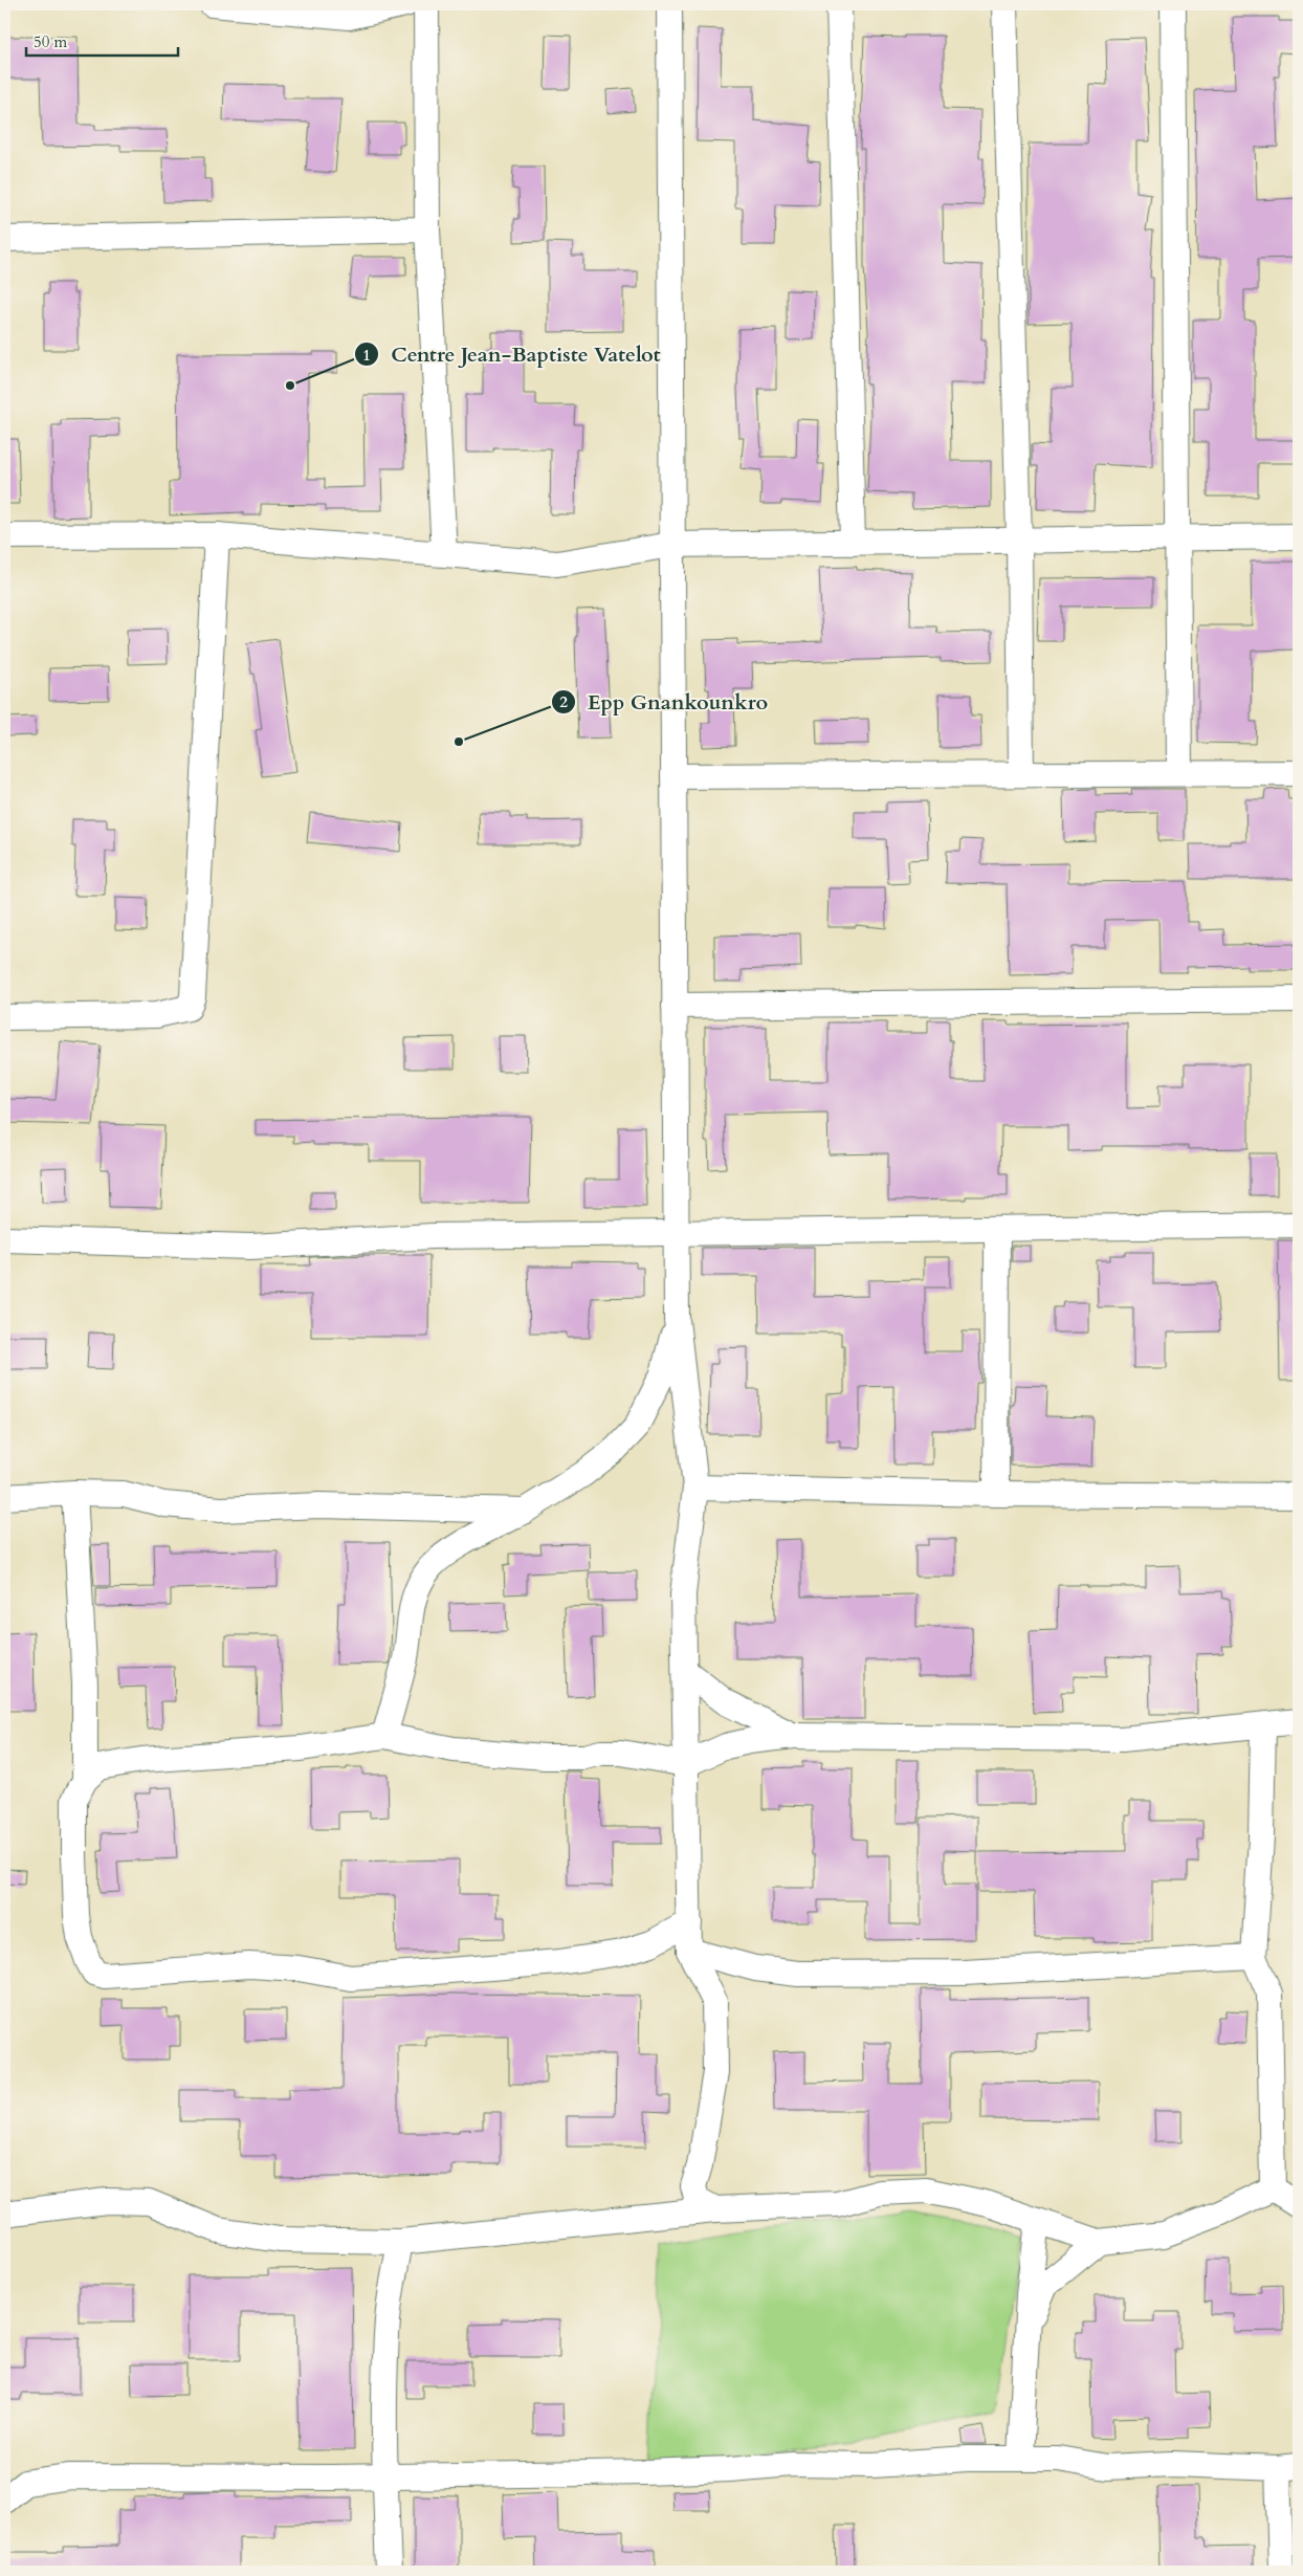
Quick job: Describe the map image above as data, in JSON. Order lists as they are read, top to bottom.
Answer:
{
  "places": ["Centre Jean-Baptiste Vatelot", "Epp Gnankounkro"],
  "scale_bar": "50 m"
}
